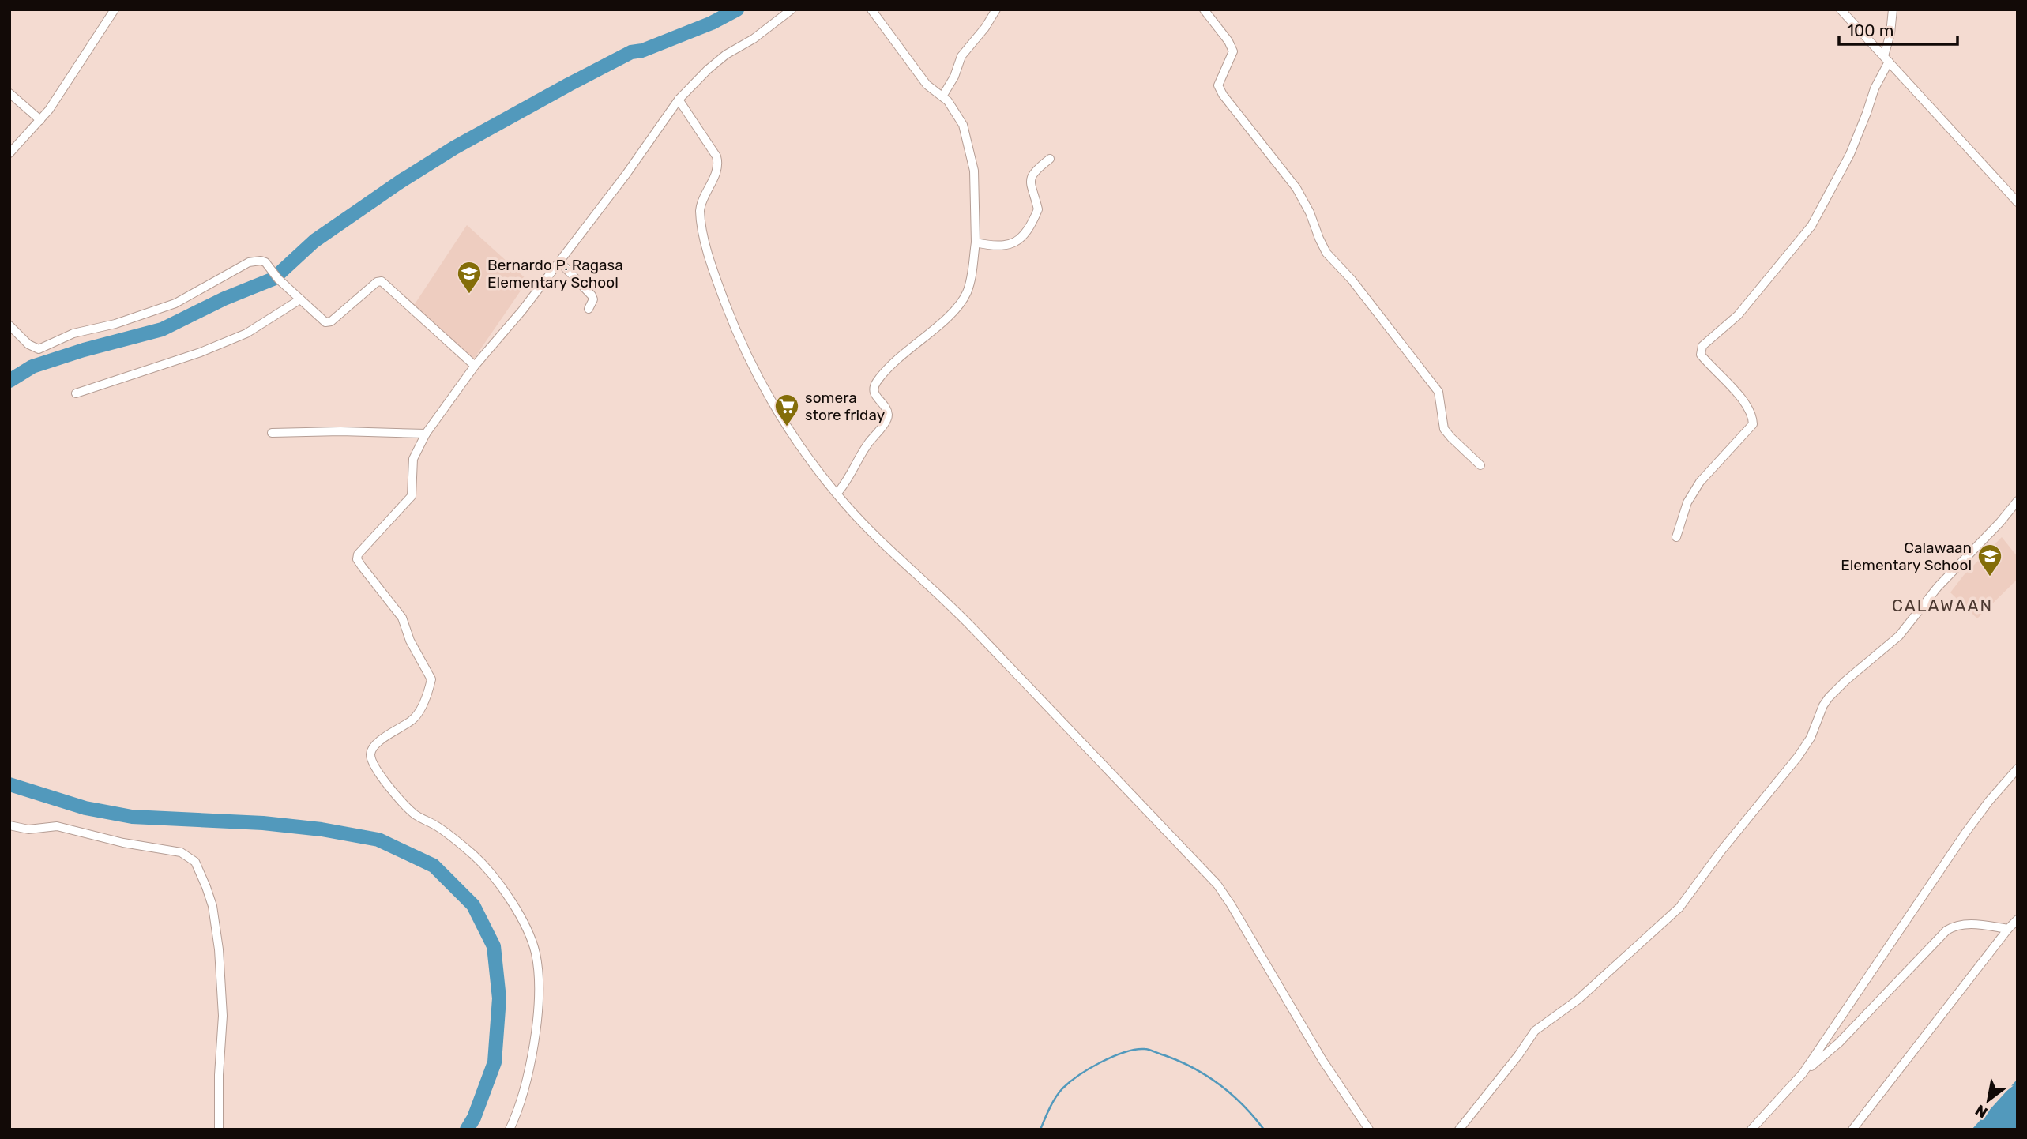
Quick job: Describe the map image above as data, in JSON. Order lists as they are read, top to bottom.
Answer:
{
  "districts": ["CALAWAAN"],
  "places": {
    "school or university": ["Bernardo P. Ragasa Elementary School", "Calawaan Elementary School"],
    "supermarket": ["somera store friday"]
  },
  "scale_bar": "100 m",
  "north": "bottom left"
}
